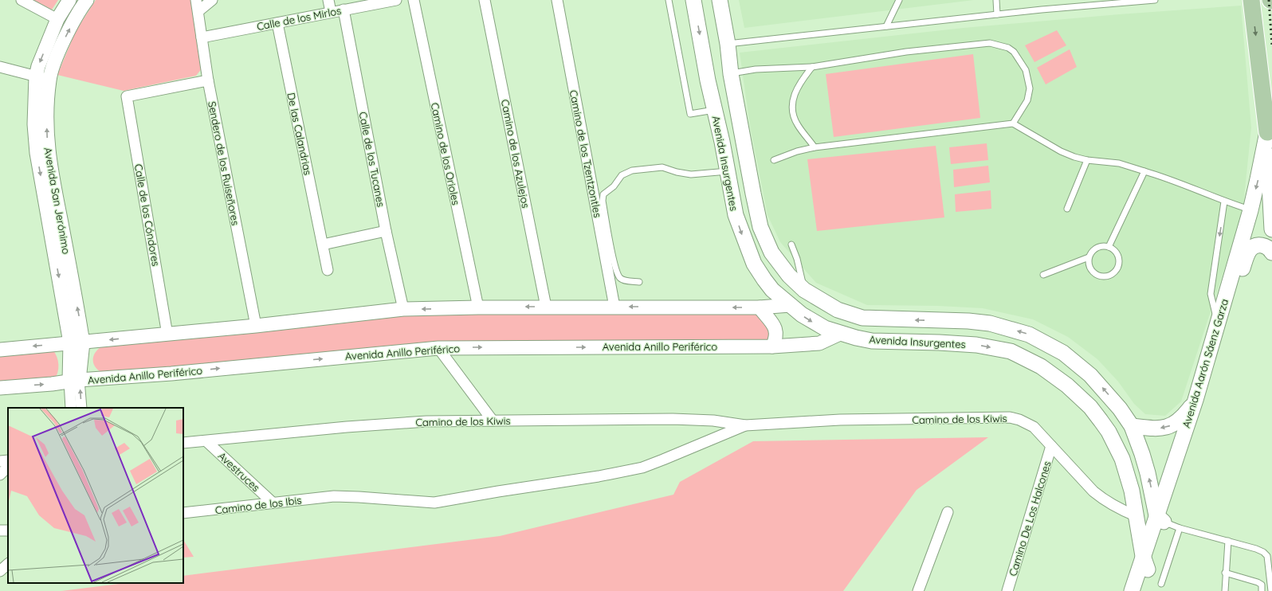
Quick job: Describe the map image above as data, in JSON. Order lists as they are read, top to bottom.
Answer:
{
  "streets": {
    "main road": ["Avenida Insurgentes", "Avenida Aarón Sáenz Garza"],
    "street": [
      "Calle de los Mirlos",
      "De las Calandrias",
      "Camino de los Orioles",
      "Camino de los Azulejos",
      "Camino de los Tzentzontles",
      "Calle de los Tucanes",
      "Sendero de los Ruiseñores",
      "Avenida San Jerónimo",
      "Calle de los Cóndores",
      "Avenida Anillo Periférico",
      "Camino de los Kiwis",
      "Avestruces",
      "Camino de los Ibis",
      "Camino De Los Halcones"
    ]
  },
  "crossings": [
    ["Calle de los Mirlos", "De las Calandrias"],
    ["Calle de los Mirlos", "Calle de los Tucanes"],
    ["Calle de los Mirlos", "Sendero de los Ruiseñores"],
    ["Sendero de los Ruiseñores", "Calle de los Cóndores"],
    ["Avenida Insurgentes", "Avenida Anillo Periférico"],
    ["Avenida Insurgentes", "Avenida Aarón Sáenz Garza"],
    ["Avenida Insurgentes", "Camino de los Kiwis"],
    ["Avenida San Jerónimo", "Avenida Anillo Periférico"],
    ["Camino de los Kiwis", "Avestruces"],
    ["Camino de los Kiwis", "Camino de los Ibis"],
    ["Camino de los Kiwis", "Camino De Los Halcones"],
    ["Avestruces", "Camino de los Ibis"]
  ]
}
